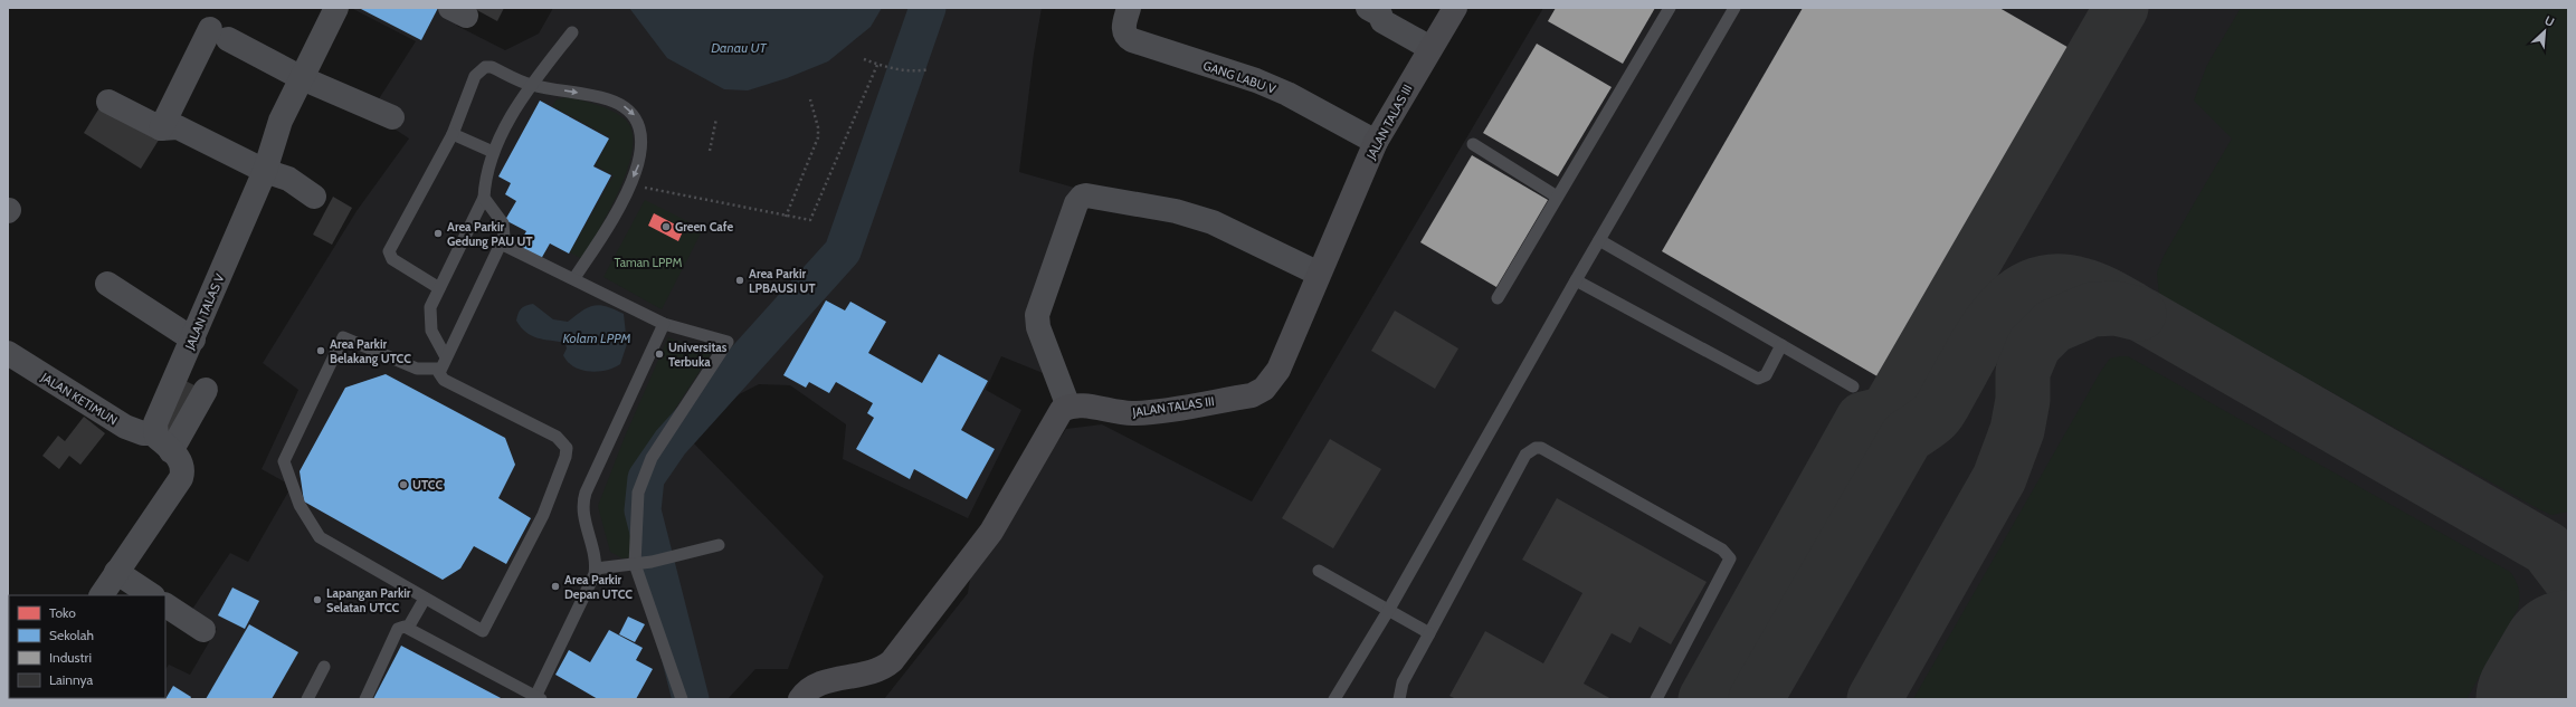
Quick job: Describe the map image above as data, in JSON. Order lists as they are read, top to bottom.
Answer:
{
  "streets": {
    "street": [
      "GANG LABU V",
      "JALAN TALAS III",
      "JALAN TALAS V",
      "JALAN KETIMUN"
    ]
  },
  "crossings": [
    ["GANG LABU V", "JALAN TALAS III"],
    ["JALAN TALAS V", "JALAN KETIMUN"]
  ],
  "water": ["Danau UT", "Kolam LPPM"],
  "parks": ["Taman LPPM"],
  "places": [
    "Green Cafe",
    "Area Parkir Gedung PAU UT",
    "Area Parkir LPBAUSI UT",
    "Area Parkir Belakang UTCC",
    "Universitas Terbuka",
    "UTCC",
    "Area Parkir Depan UTCC",
    "Lapangan Parkir Selatan UTCC"
  ],
  "legend": [
    "Toko",
    "Sekolah",
    "Industri",
    "Lainnya"
  ],
  "north": "top right"
}
